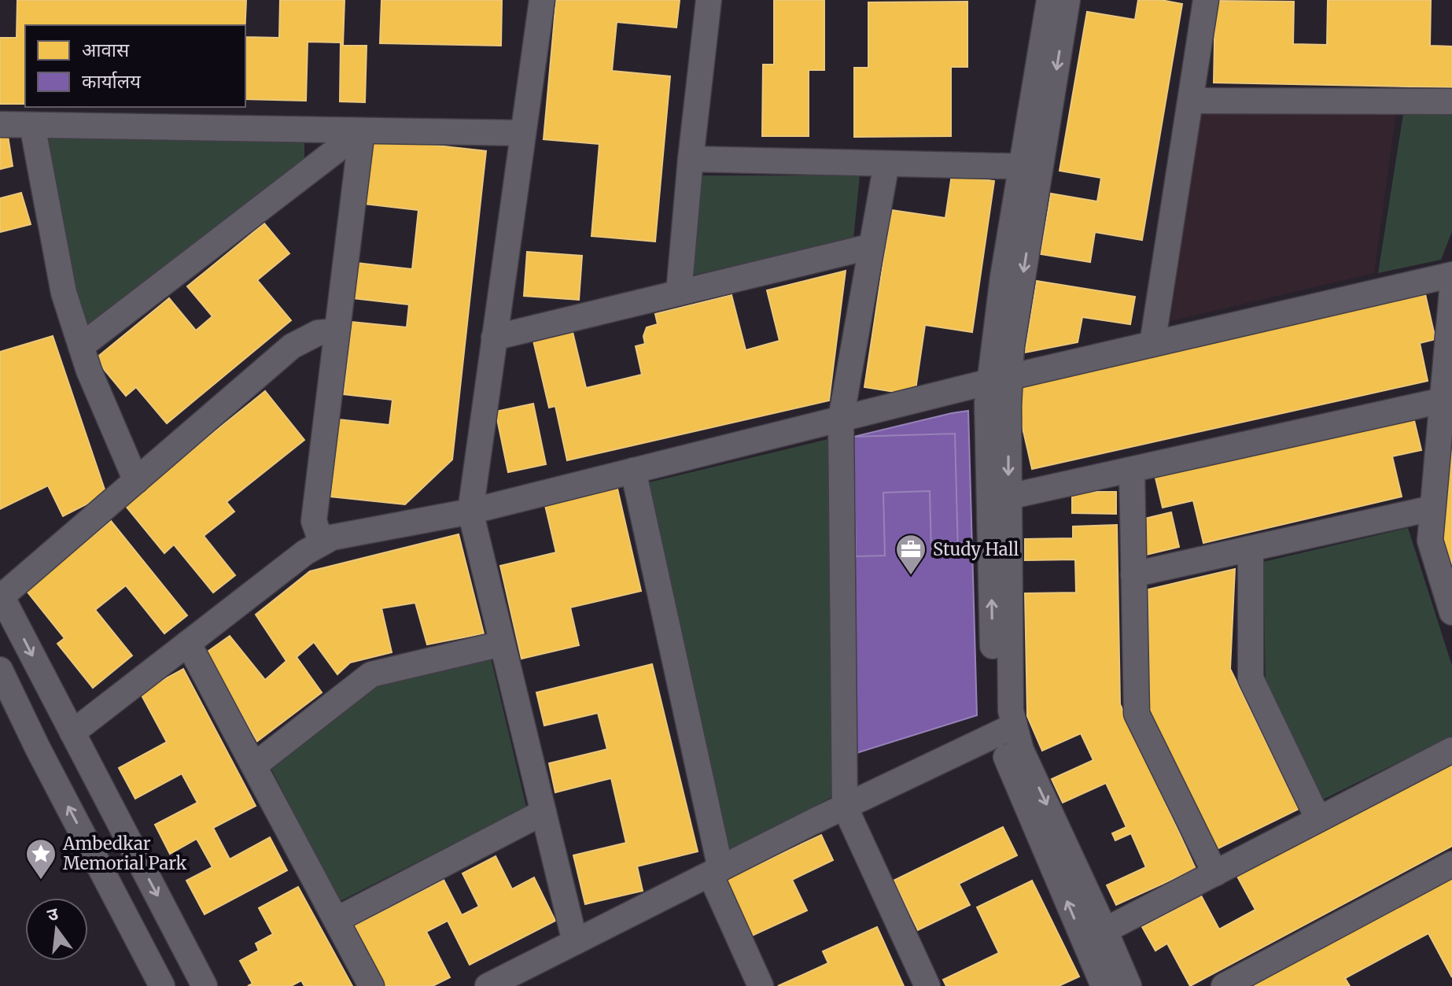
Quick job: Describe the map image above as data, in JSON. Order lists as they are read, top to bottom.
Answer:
{
  "places": {
    "office": ["Study Hall"],
    "place": ["Ambedkar Memorial Park"]
  },
  "legend": ["आवास", "कार्यालय"],
  "north": "top"
}
